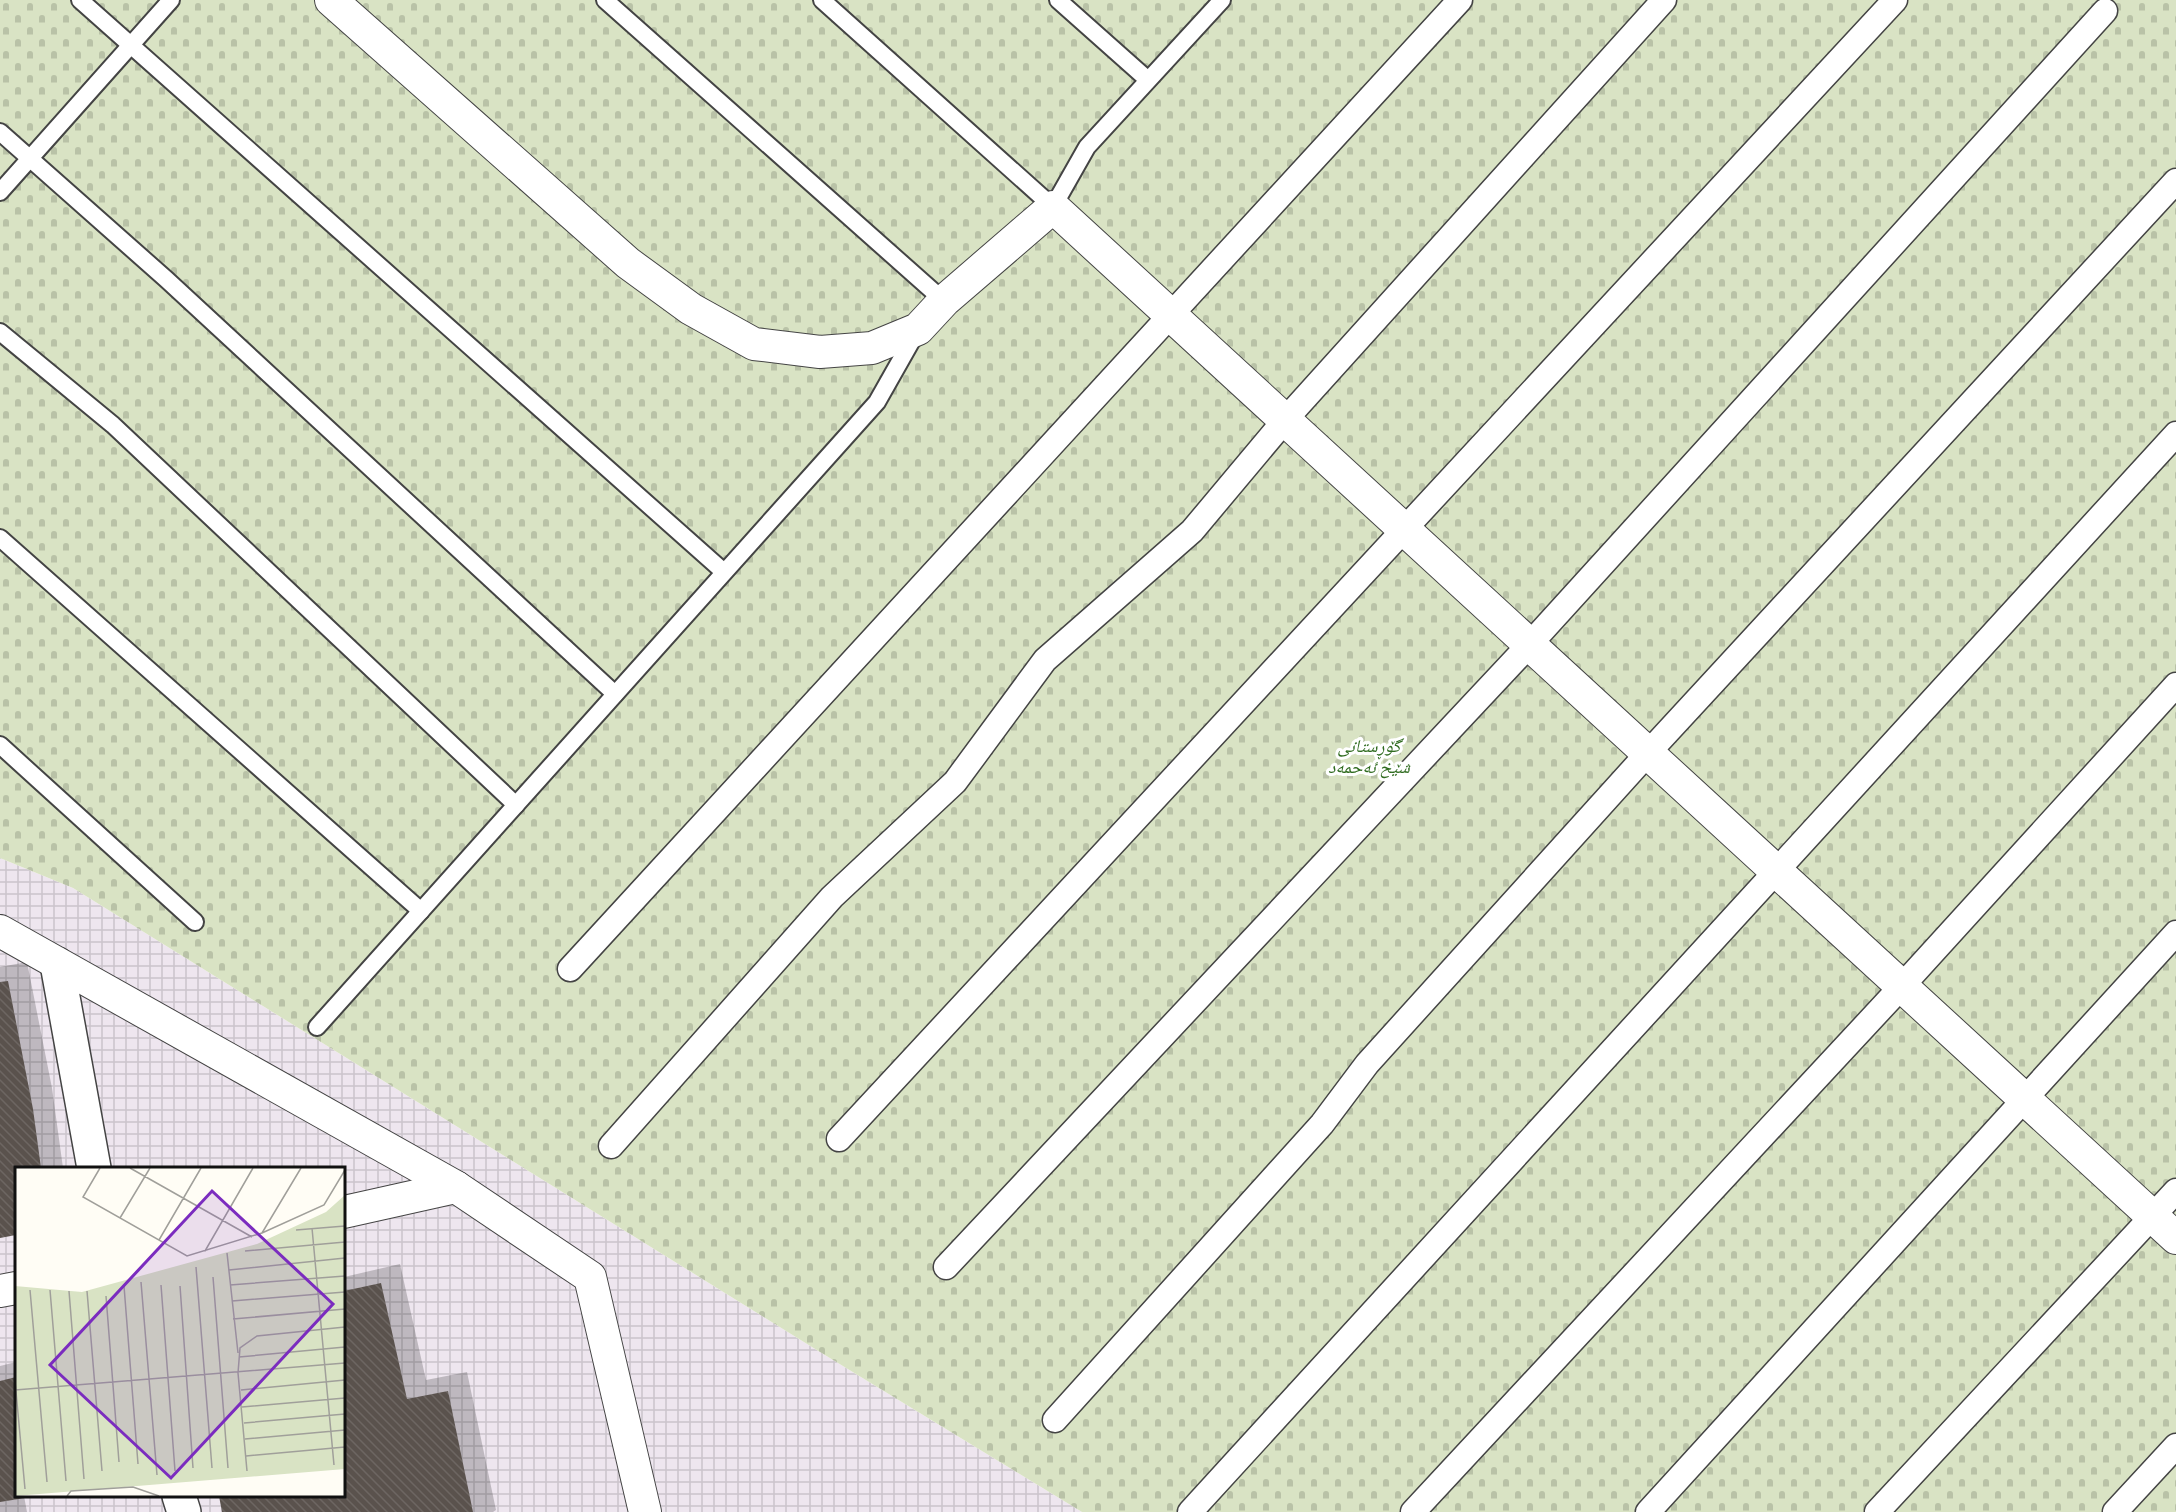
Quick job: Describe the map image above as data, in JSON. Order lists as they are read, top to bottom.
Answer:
{
  "parks": ["گۆڕستانی شێخ ئەحمەد"]
}
